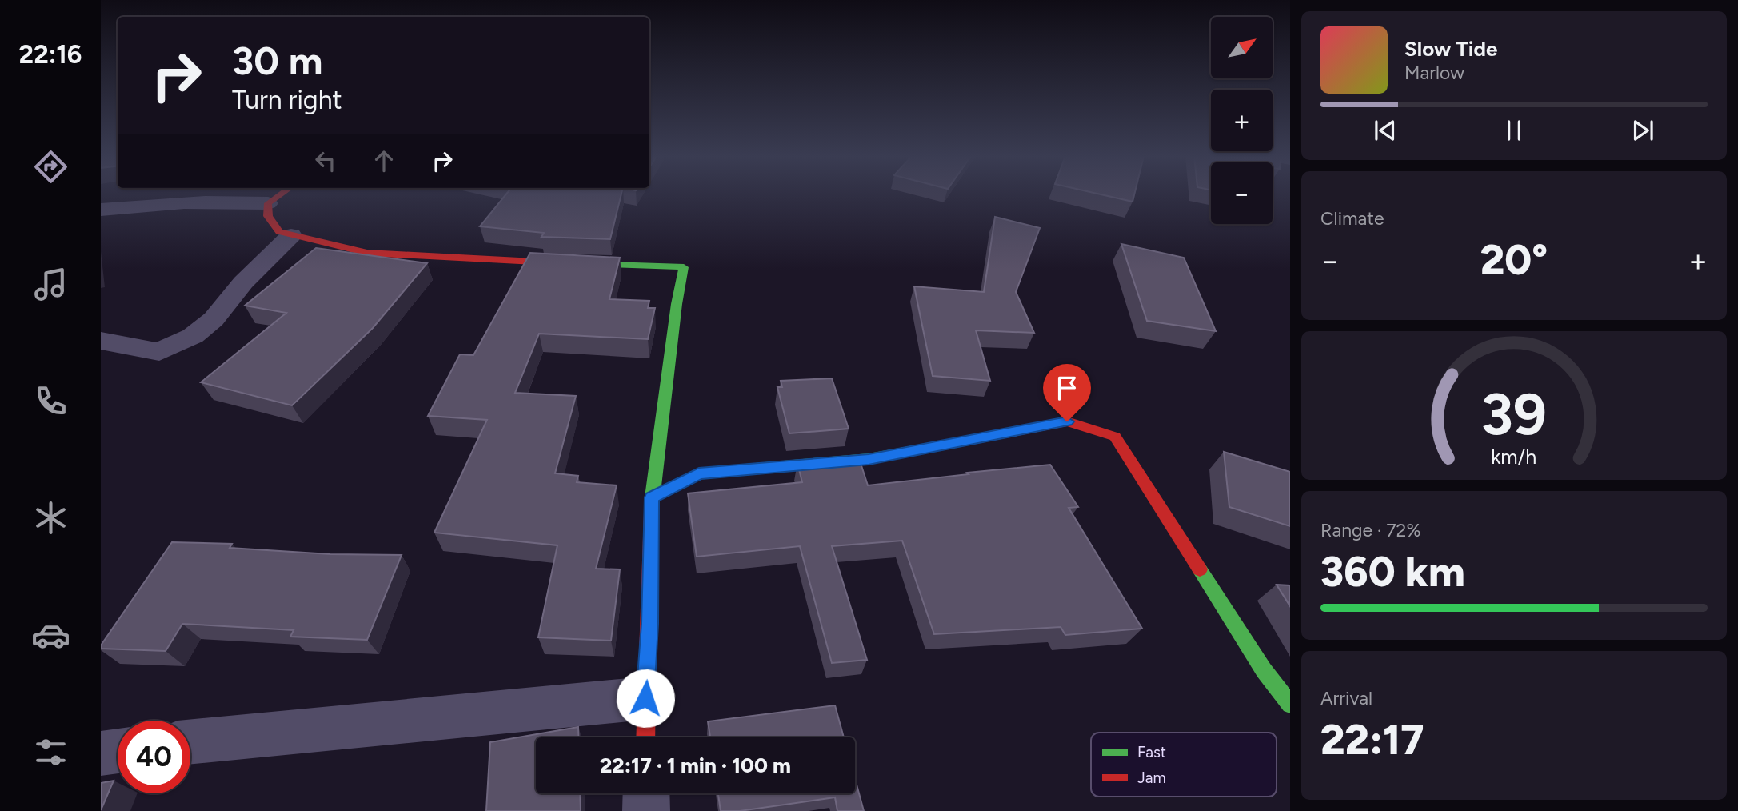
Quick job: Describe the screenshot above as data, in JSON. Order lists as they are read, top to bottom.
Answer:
{
  "legend": ["Fast", "Jam"],
  "north": "top right",
  "page": {
    "tabs": "22:16",
    "map_buttons": ["+", "−"],
    "turn": ["30 m", "Turn right"],
    "song": ["Slow Tide", "Marlow"],
    "tile": [
      "Climate",
      ["Range · 72%", "360 km"],
      ["Arrival", "22:17"]
    ],
    "heat": ["−", "20°", "+"],
    "limit": "40",
    "trip": "22:17 · 1 min · 100 m",
    "gauge": ["39", "km/h"]
  }
}
